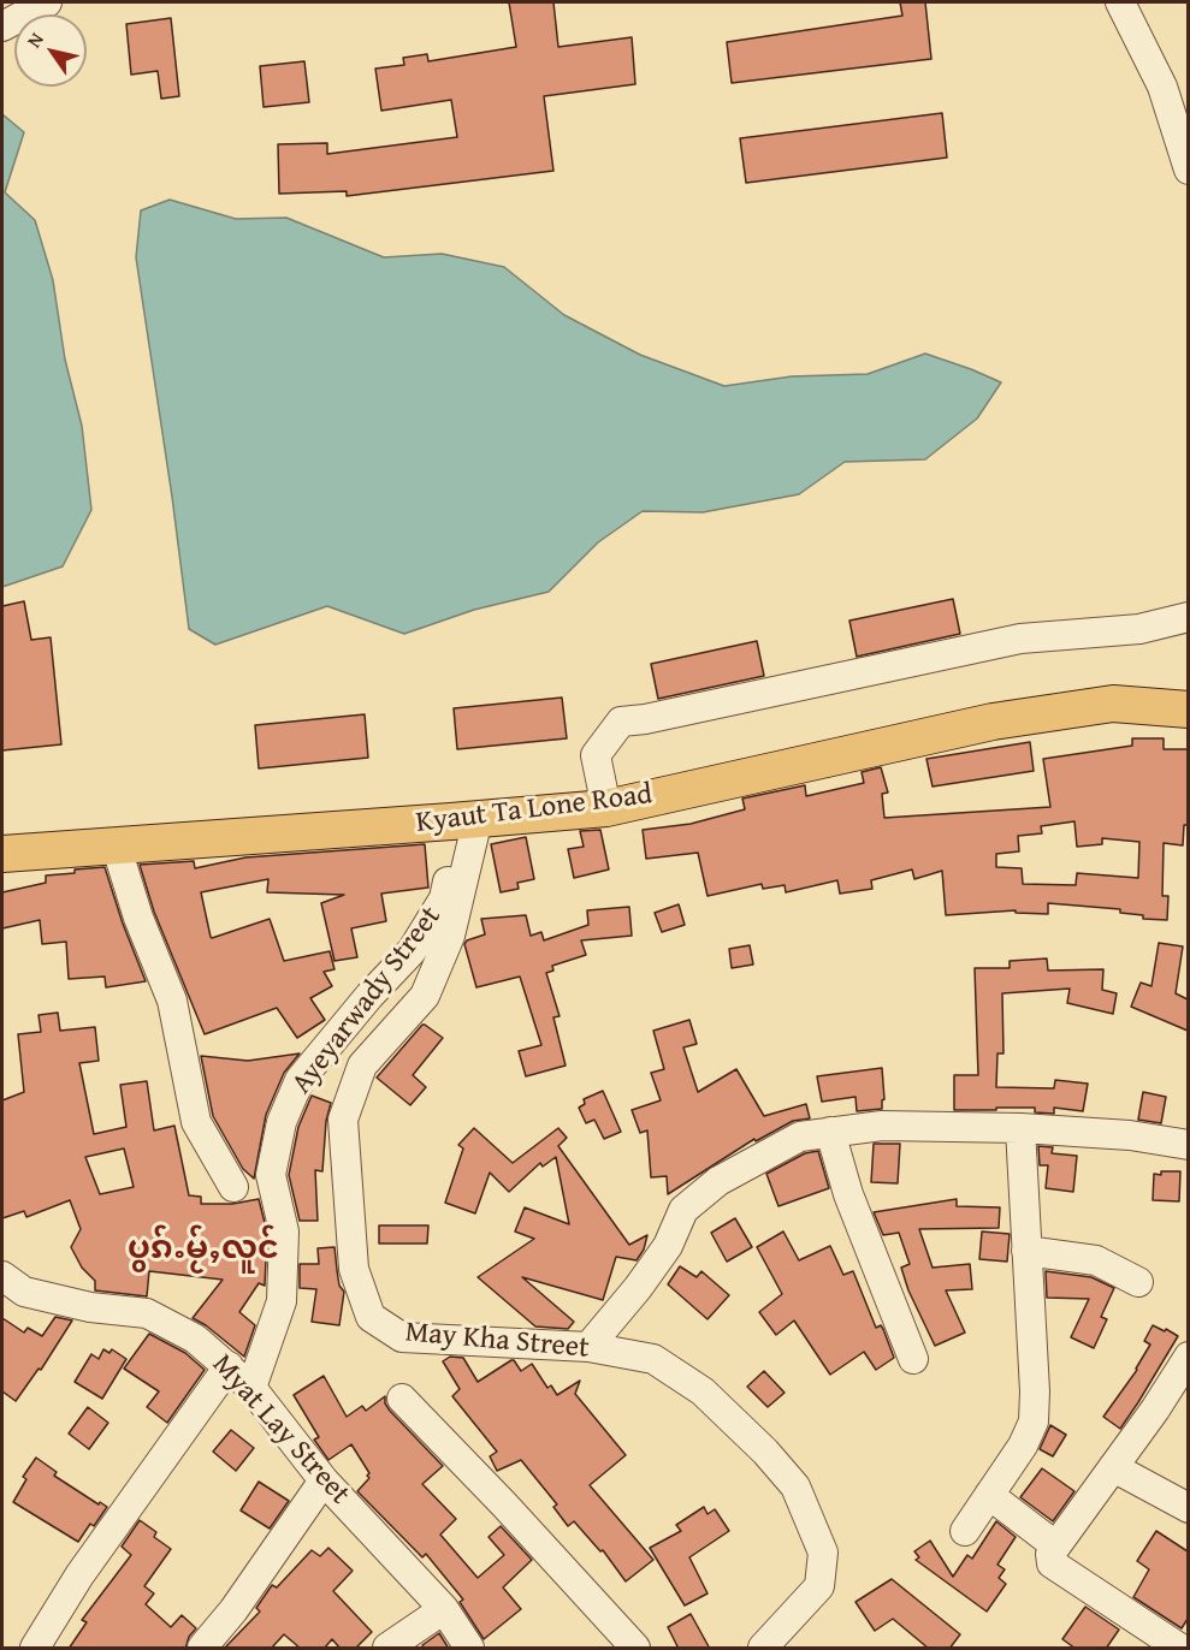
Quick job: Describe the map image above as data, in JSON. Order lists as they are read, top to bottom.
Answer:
{
  "streets": {
    "main road": ["Kyaut Ta Lone Road"],
    "street": ["Ayeyarwady Street", "May Kha Street", "Myat Lay Street"]
  },
  "crossings": [
    ["Kyaut Ta Lone Road", "Ayeyarwady Street"],
    ["Kyaut Ta Lone Road", "May Kha Street"],
    ["Ayeyarwady Street", "May Kha Street"],
    ["Ayeyarwady Street", "Myat Lay Street"]
  ],
  "districts": ["ပွၵ်ႉမႂ်ႇလူင်"],
  "north": "top left"
}
